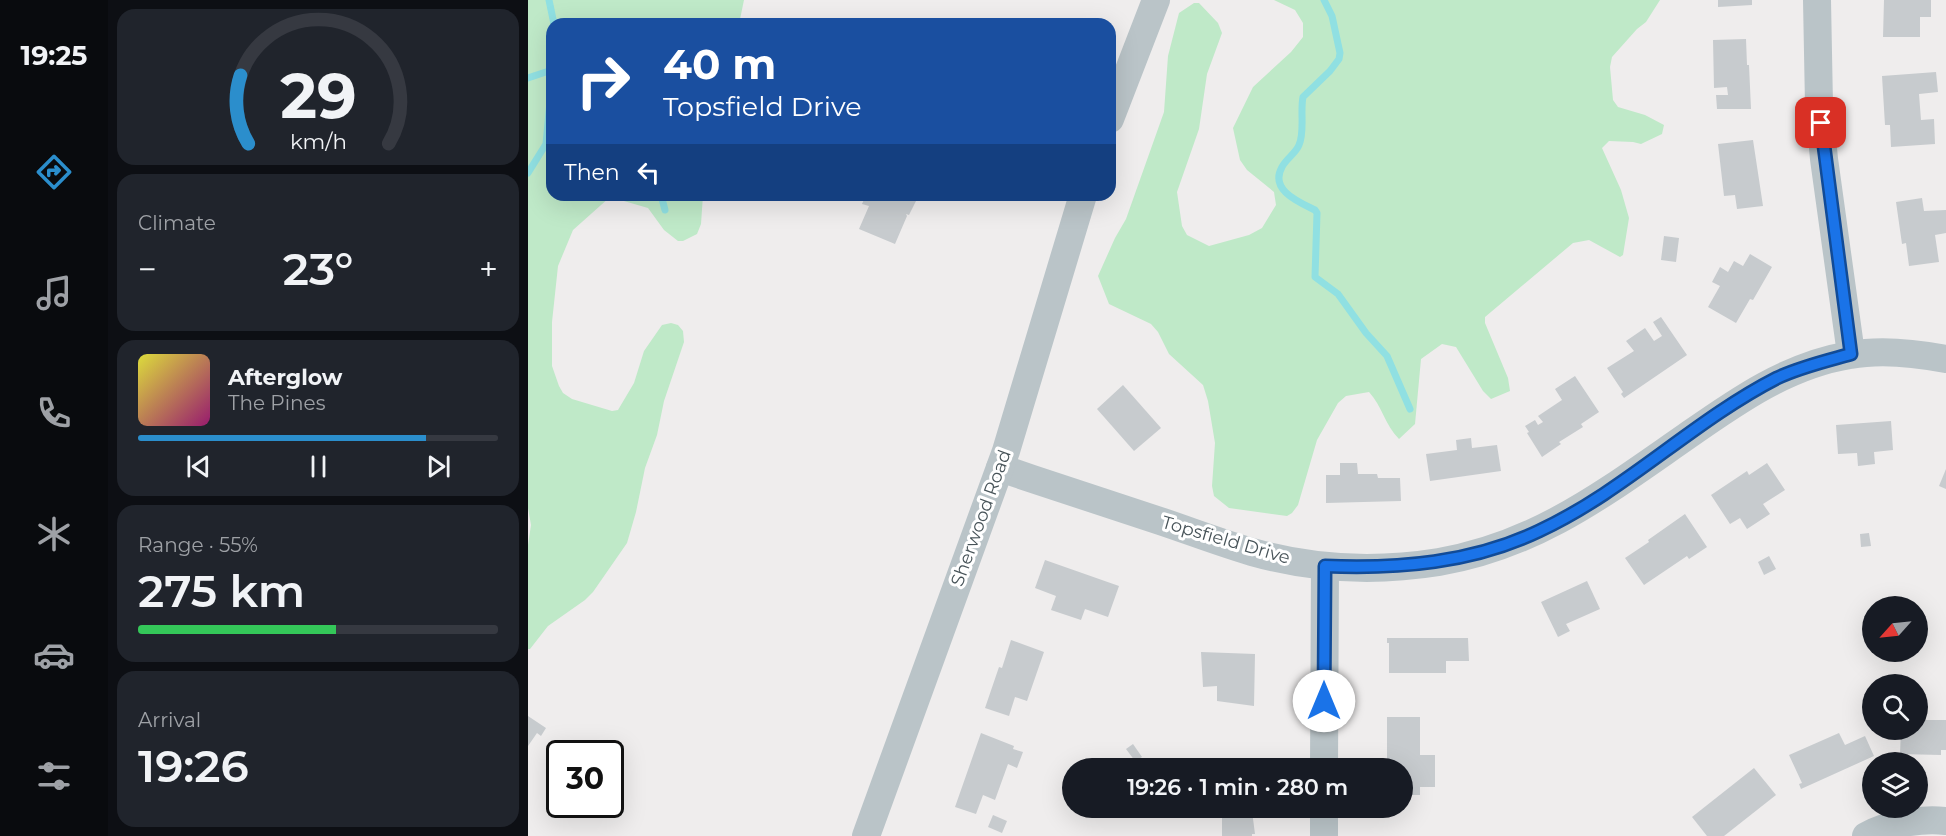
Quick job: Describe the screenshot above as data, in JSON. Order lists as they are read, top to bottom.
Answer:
{
  "streets": {
    "street": ["Sherwood Road", "Topsfield Drive"]
  },
  "crossings": [
    ["Sherwood Road", "Topsfield Drive"]
  ],
  "north": "bottom left",
  "page": {
    "tabs": "19:25",
    "turn": ["40 m", "Topsfield Drive"],
    "then": "Then",
    "tile": [
      "Climate",
      ["Range · 55%", "275 km"],
      ["Arrival", "19:26"]
    ],
    "heat": ["−", "23°", "+"],
    "song": ["Afterglow", "The Pines"],
    "limit": "30",
    "trip": "19:26 · 1 min · 280 m",
    "gauge": ["29", "km/h"]
  }
}
